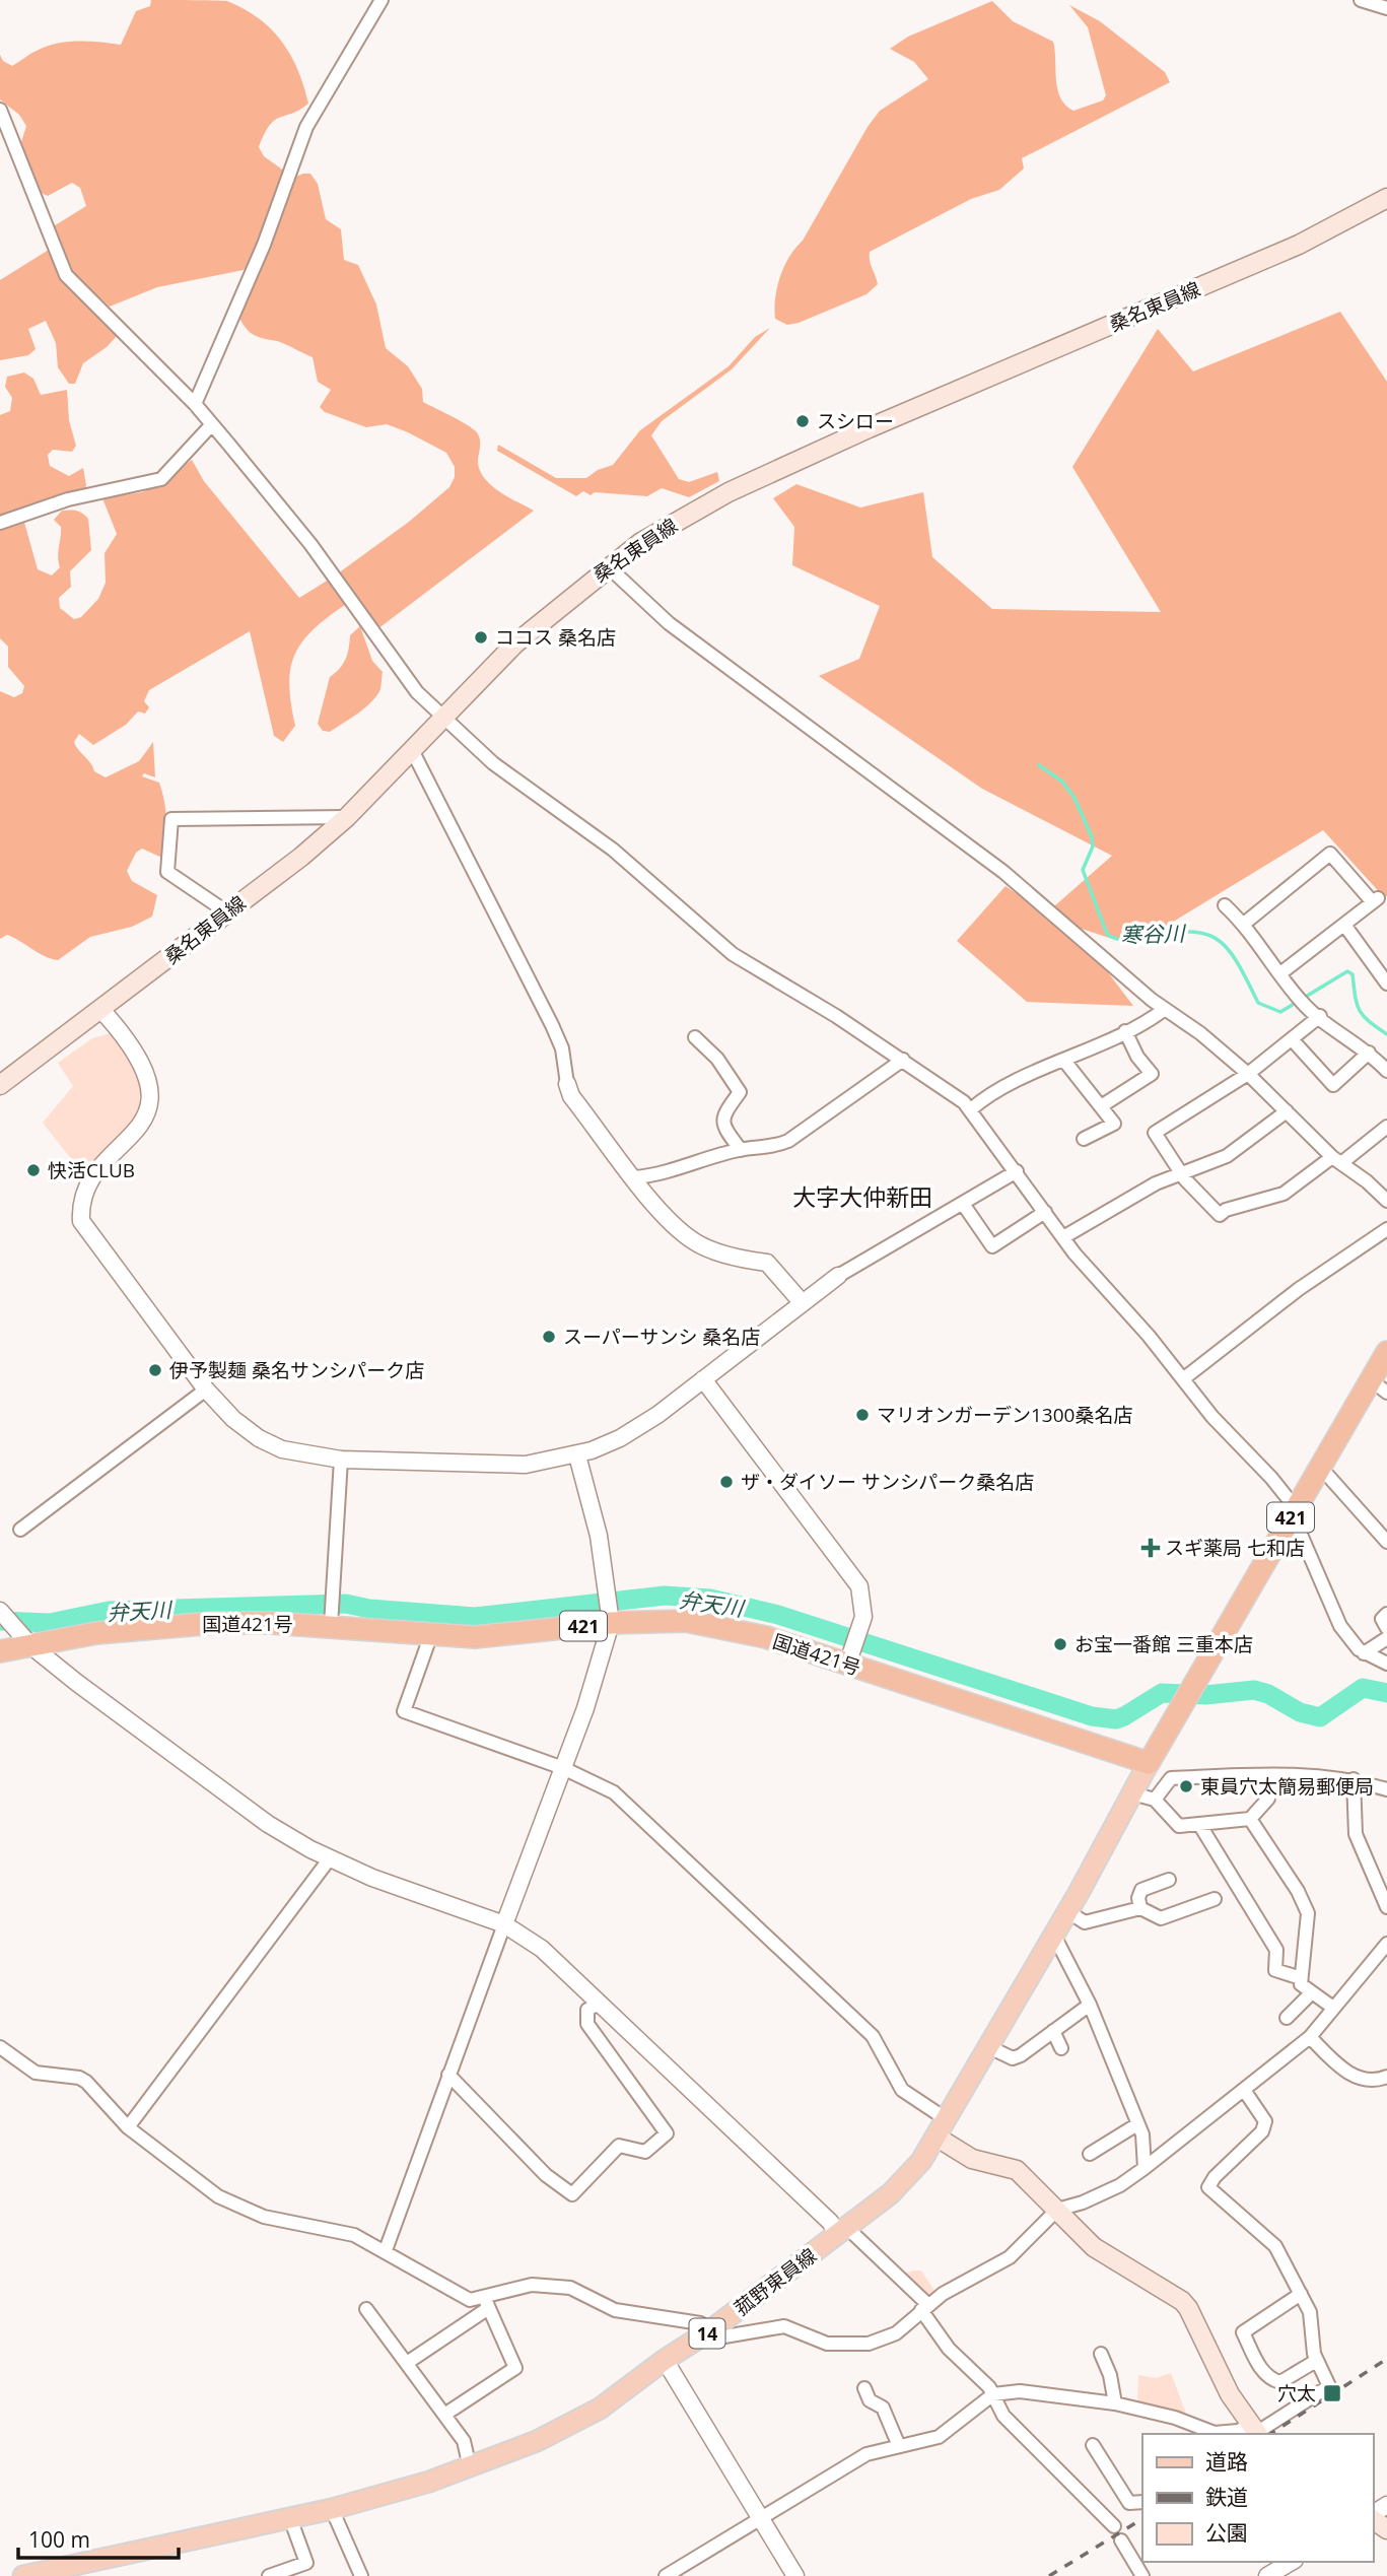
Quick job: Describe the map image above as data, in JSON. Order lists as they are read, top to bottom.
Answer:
{
  "streets": {
    "highway": ["421", "国道421号"],
    "main road": ["桑名東員線", "菰野東員線", "14"]
  },
  "crossings": [
    ["421", "国道421号"],
    ["421", "菰野東員線"],
    ["国道421号", "菰野東員線"]
  ],
  "districts": ["大字大仲新田"],
  "water": ["寒谷川", "弁天川"],
  "places": {
    "other": [
      "スシロー",
      "ココス 桑名店",
      "快活CLUB",
      "スーパーサンシ 桑名店",
      "伊予製麺 桑名サンシパーク店",
      "マリオンガーデン1300桑名店",
      "ザ・ダイソー サンシパーク桑名店",
      "お宝一番館 三重本店",
      "東員穴太簡易郵便局"
    ],
    "health": ["スギ薬局 七和店"],
    "transit": ["穴太"]
  },
  "legend": ["道路", "鉄道", "公園"],
  "scale_bar": "100 m"
}
